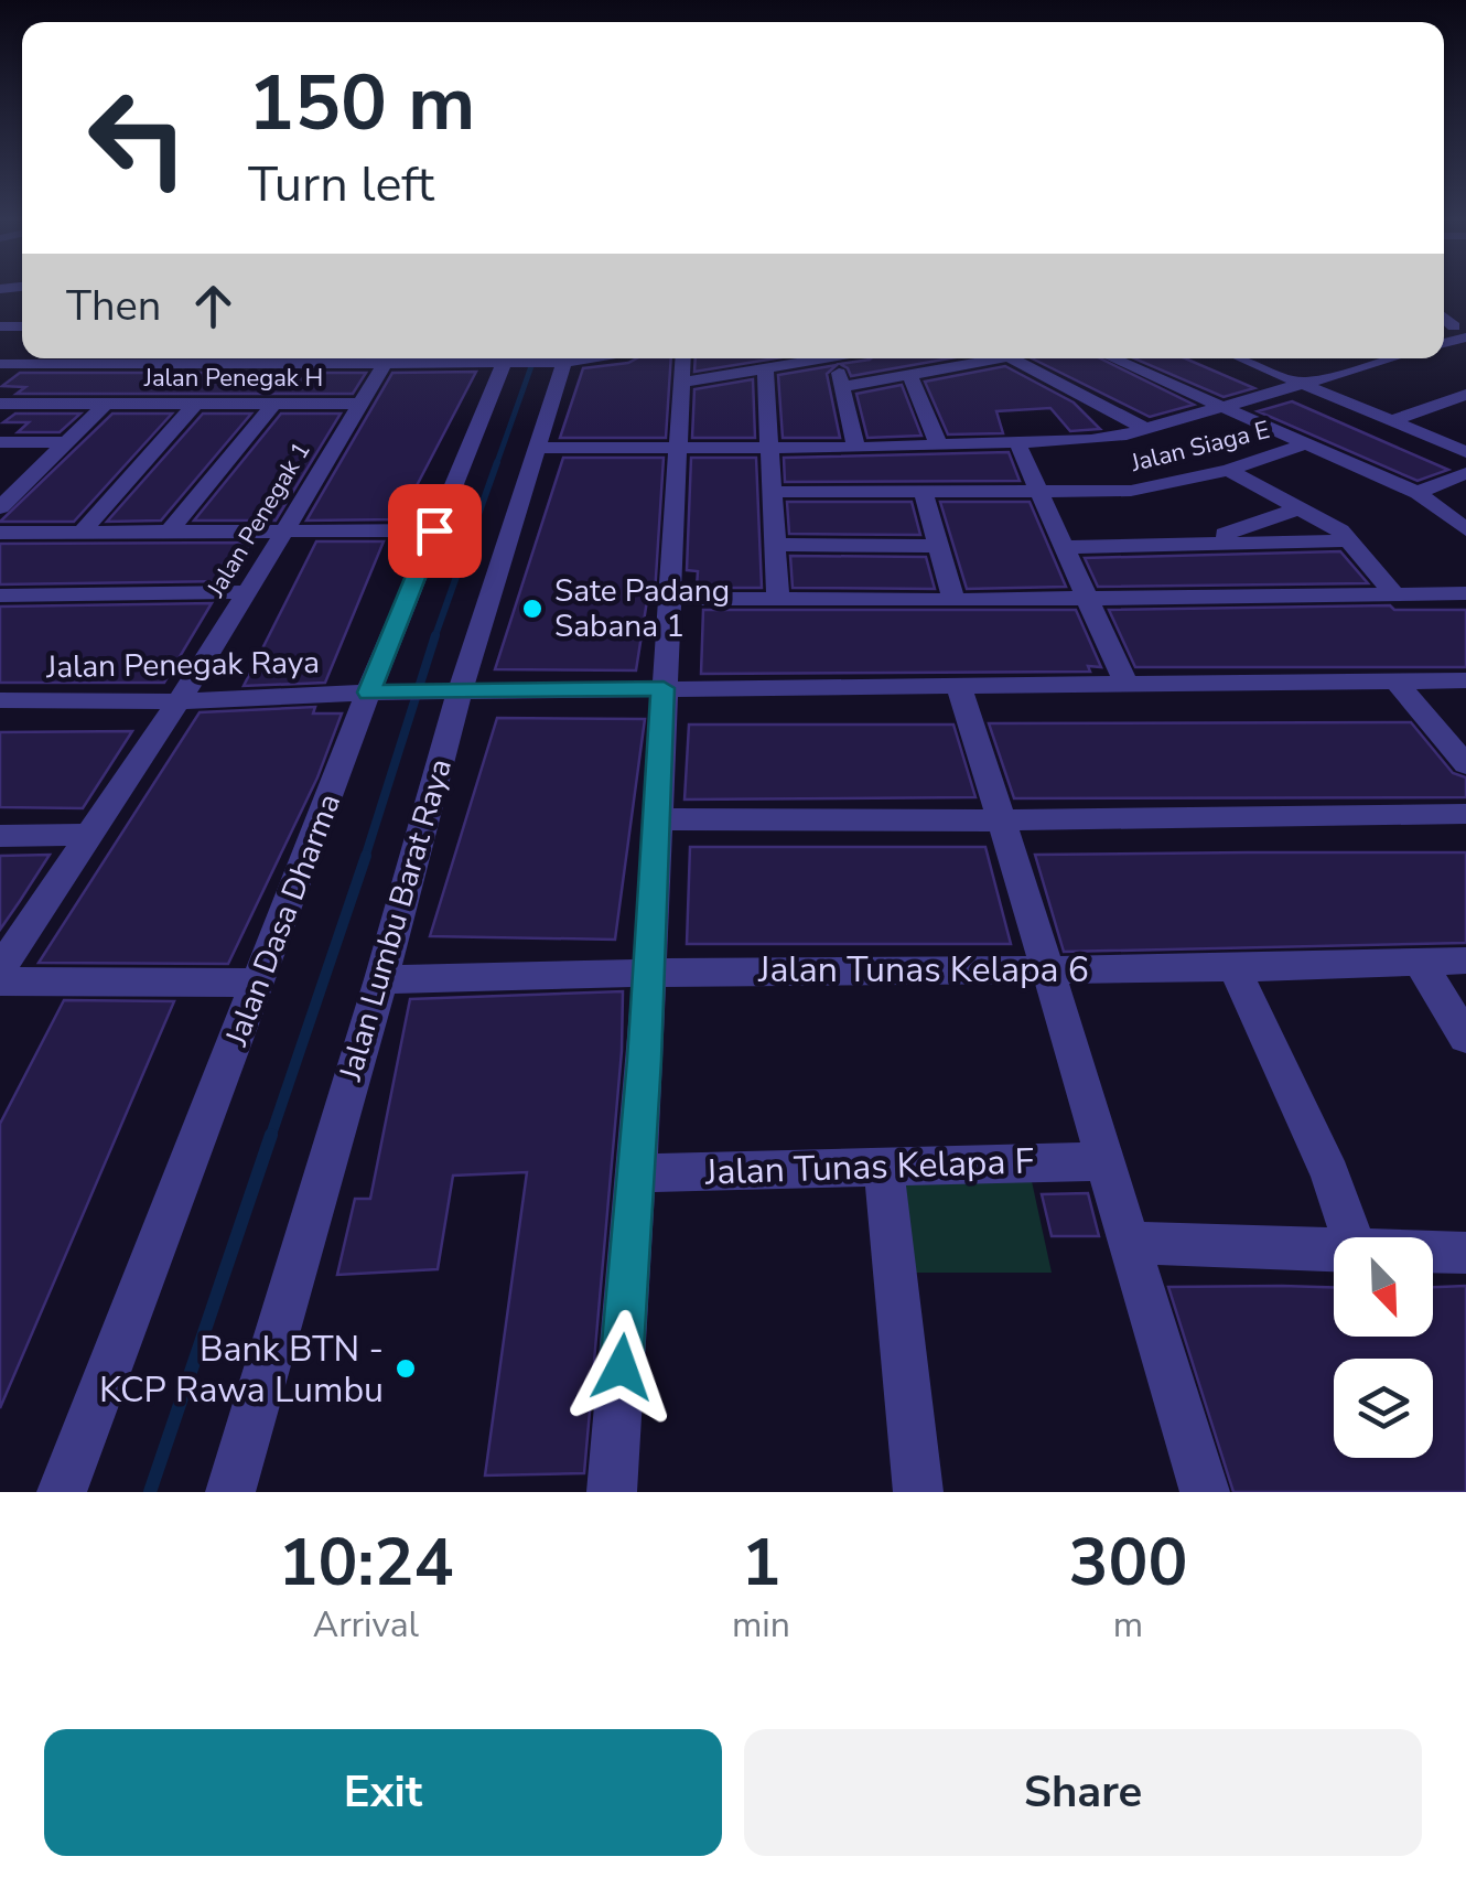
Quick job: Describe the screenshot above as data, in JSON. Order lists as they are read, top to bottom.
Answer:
{
  "streets": {
    "street": [
      "Jalan Penegak H",
      "Jalan Siaga E",
      "Jalan Penegak 1",
      "Jalan Penegak Raya",
      "Jalan Dasa Dharma",
      "Jalan Lumbu Barat Raya",
      "Jalan Tunas Kelapa 6",
      "Jalan Tunas Kelapa F"
    ]
  },
  "crossings": [
    ["Jalan Penegak H", "Jalan Penegak 1"],
    ["Jalan Penegak 1", "Jalan Penegak Raya"],
    ["Jalan Penegak Raya", "Jalan Dasa Dharma"],
    ["Jalan Penegak Raya", "Jalan Lumbu Barat Raya"],
    ["Jalan Lumbu Barat Raya", "Jalan Tunas Kelapa 6"]
  ],
  "places": ["Sate Padang Sabana 1", "Bank BTN - KCP Rawa Lumbu"],
  "north": "bottom right",
  "page": {
    "turn": ["150 m", "Turn left"],
    "then": "Then",
    "eta": [
      "10:24",
      "Arrival",
      "1",
      "min",
      "300",
      "m"
    ],
    "buttons": ["Exit", "Share"]
  }
}
